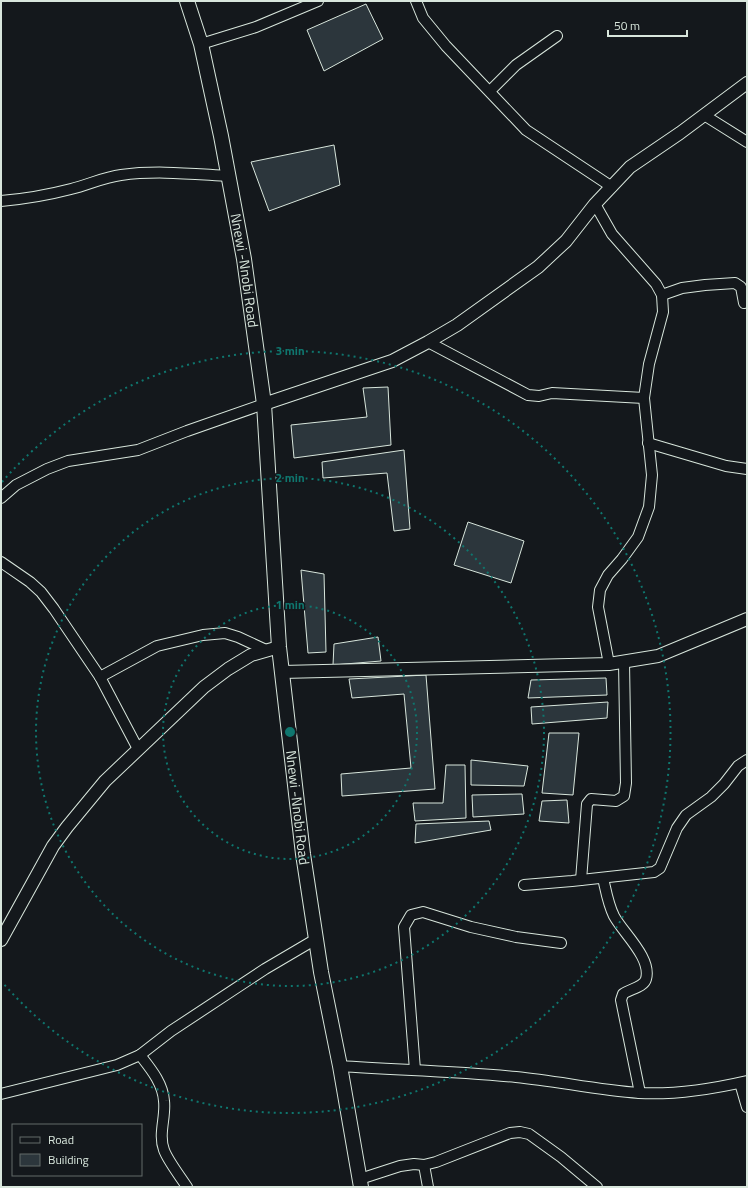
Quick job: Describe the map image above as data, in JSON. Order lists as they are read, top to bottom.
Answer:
{
  "streets": {
    "main road": ["Nnewi -Nnobi Road"]
  },
  "legend": ["Road", "Building"],
  "scale_bar": "50 m",
  "rings": ["3 min", "2 min", "1 min"]
}
